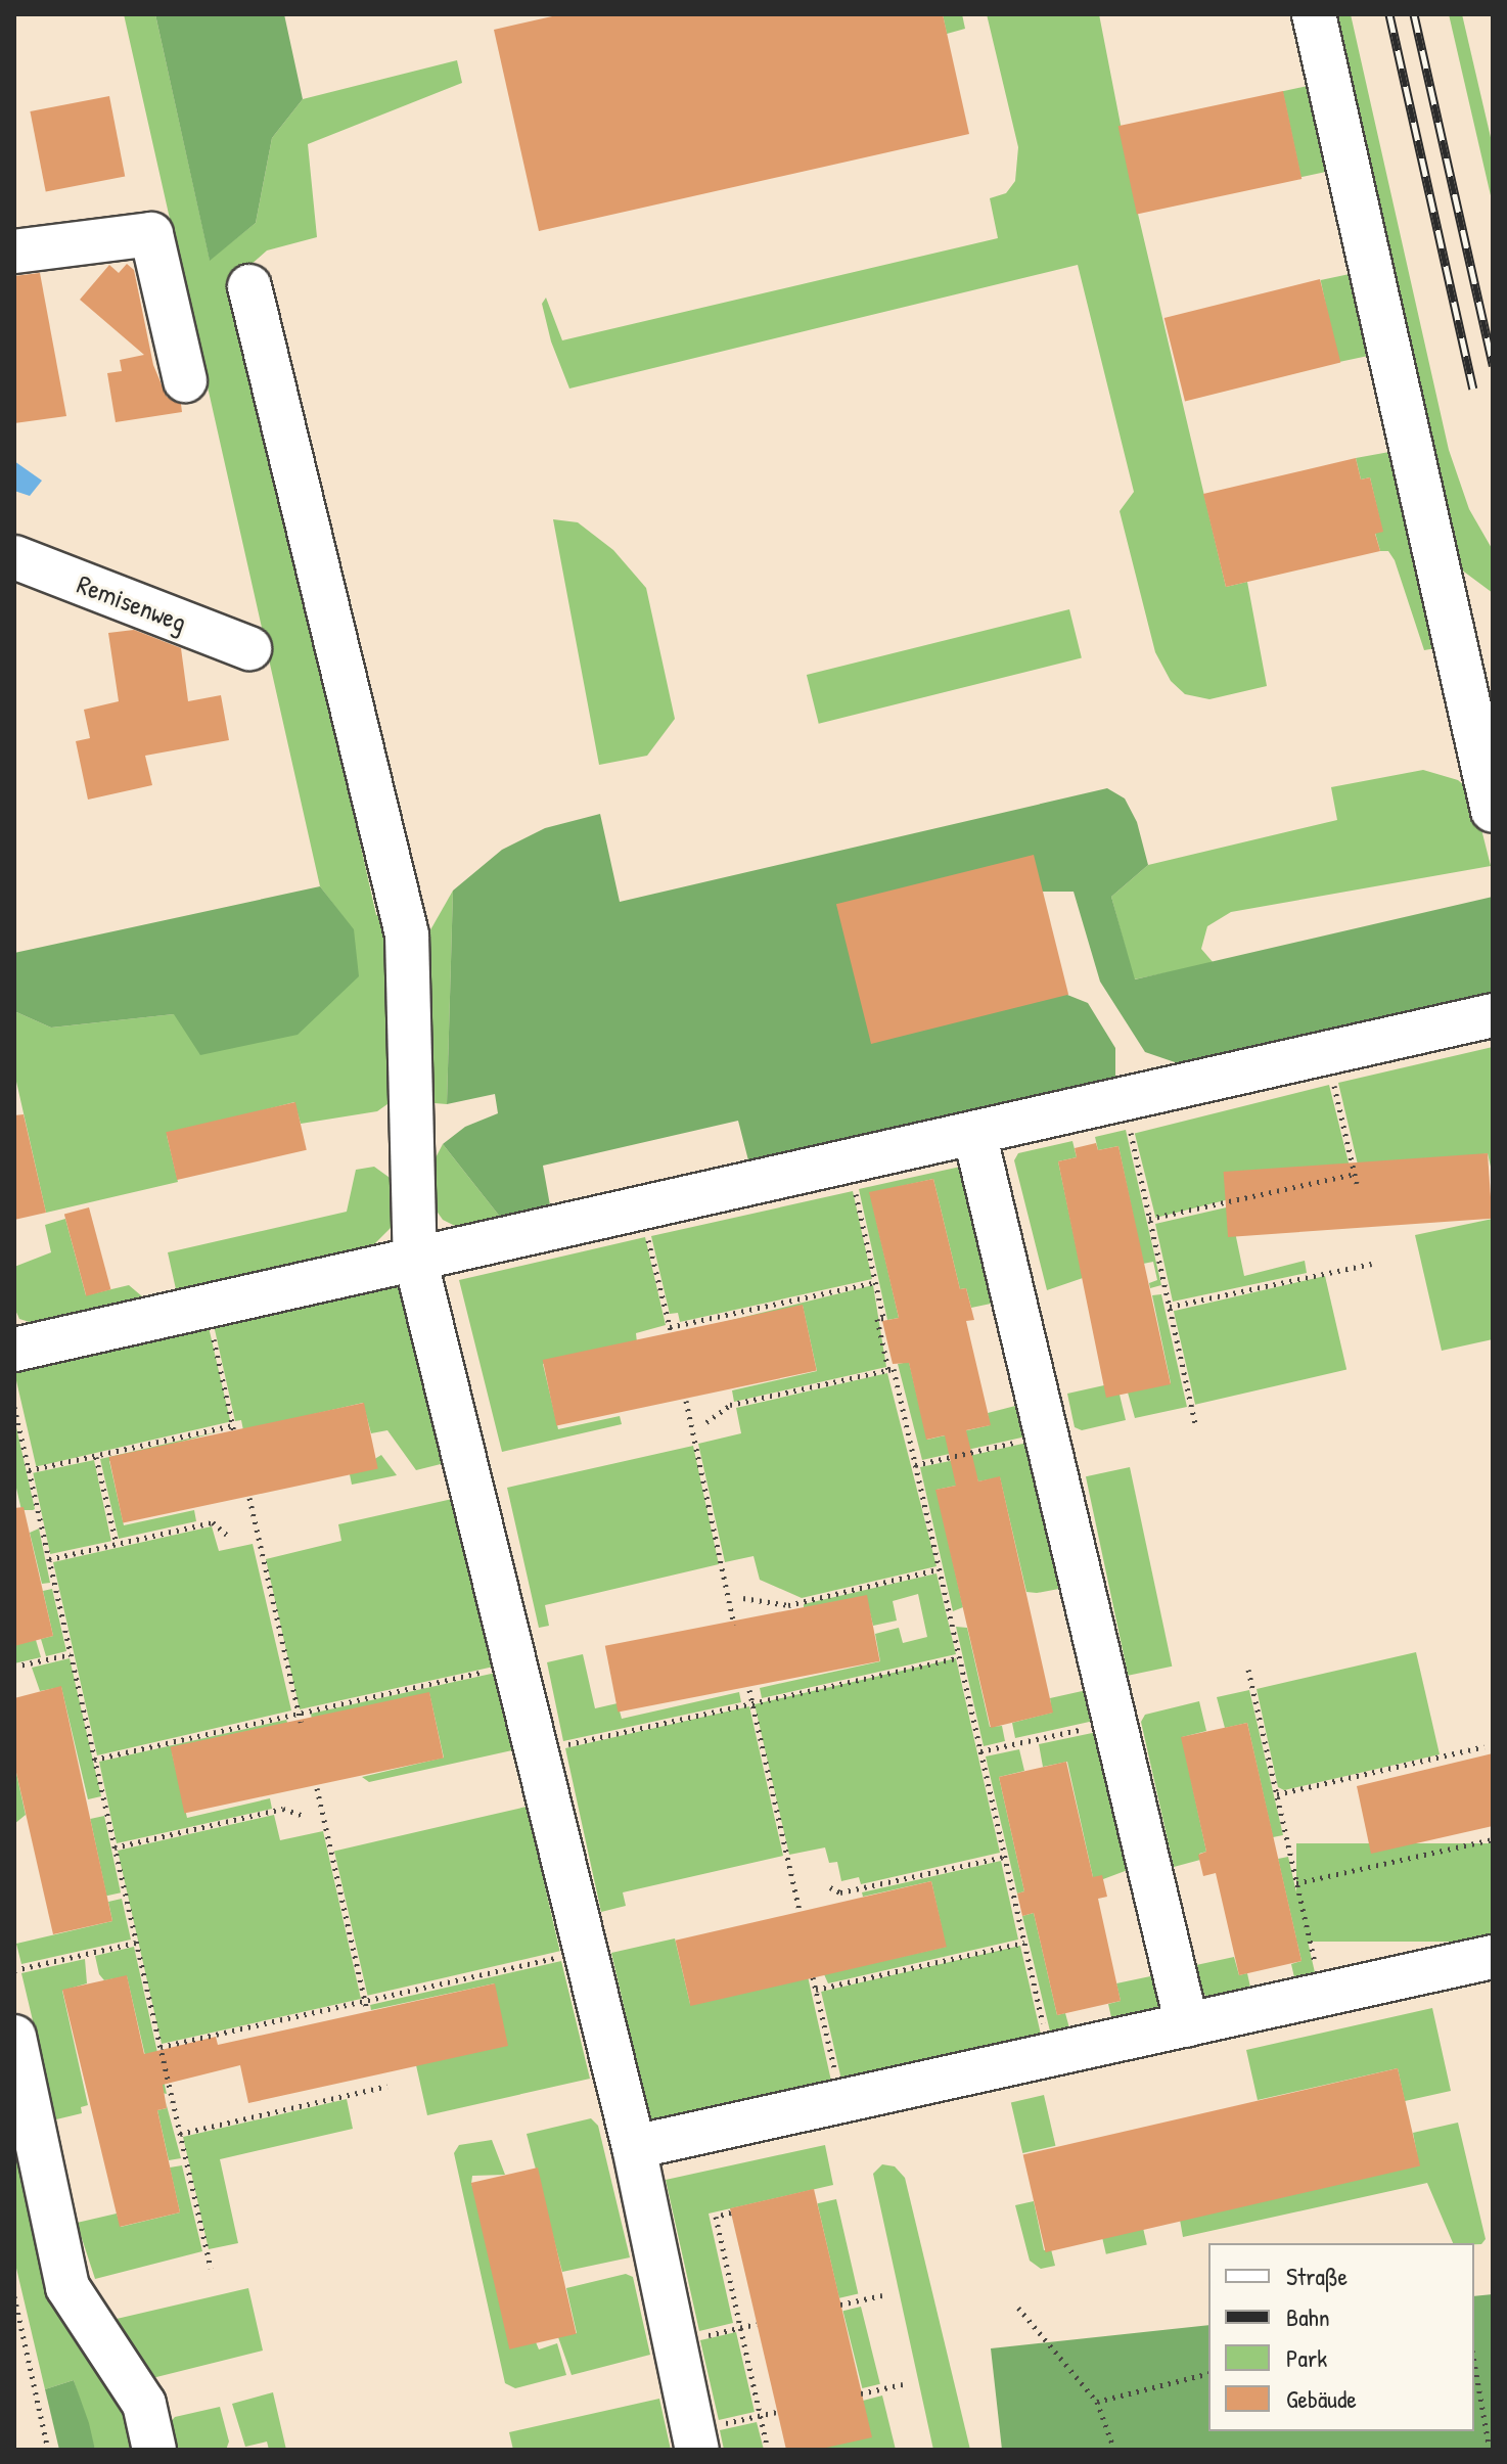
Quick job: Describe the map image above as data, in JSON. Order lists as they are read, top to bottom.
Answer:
{
  "streets": {
    "street": ["Remisenweg"]
  },
  "legend": [
    "Straße",
    "Bahn",
    "Park",
    "Gebäude"
  ]
}
